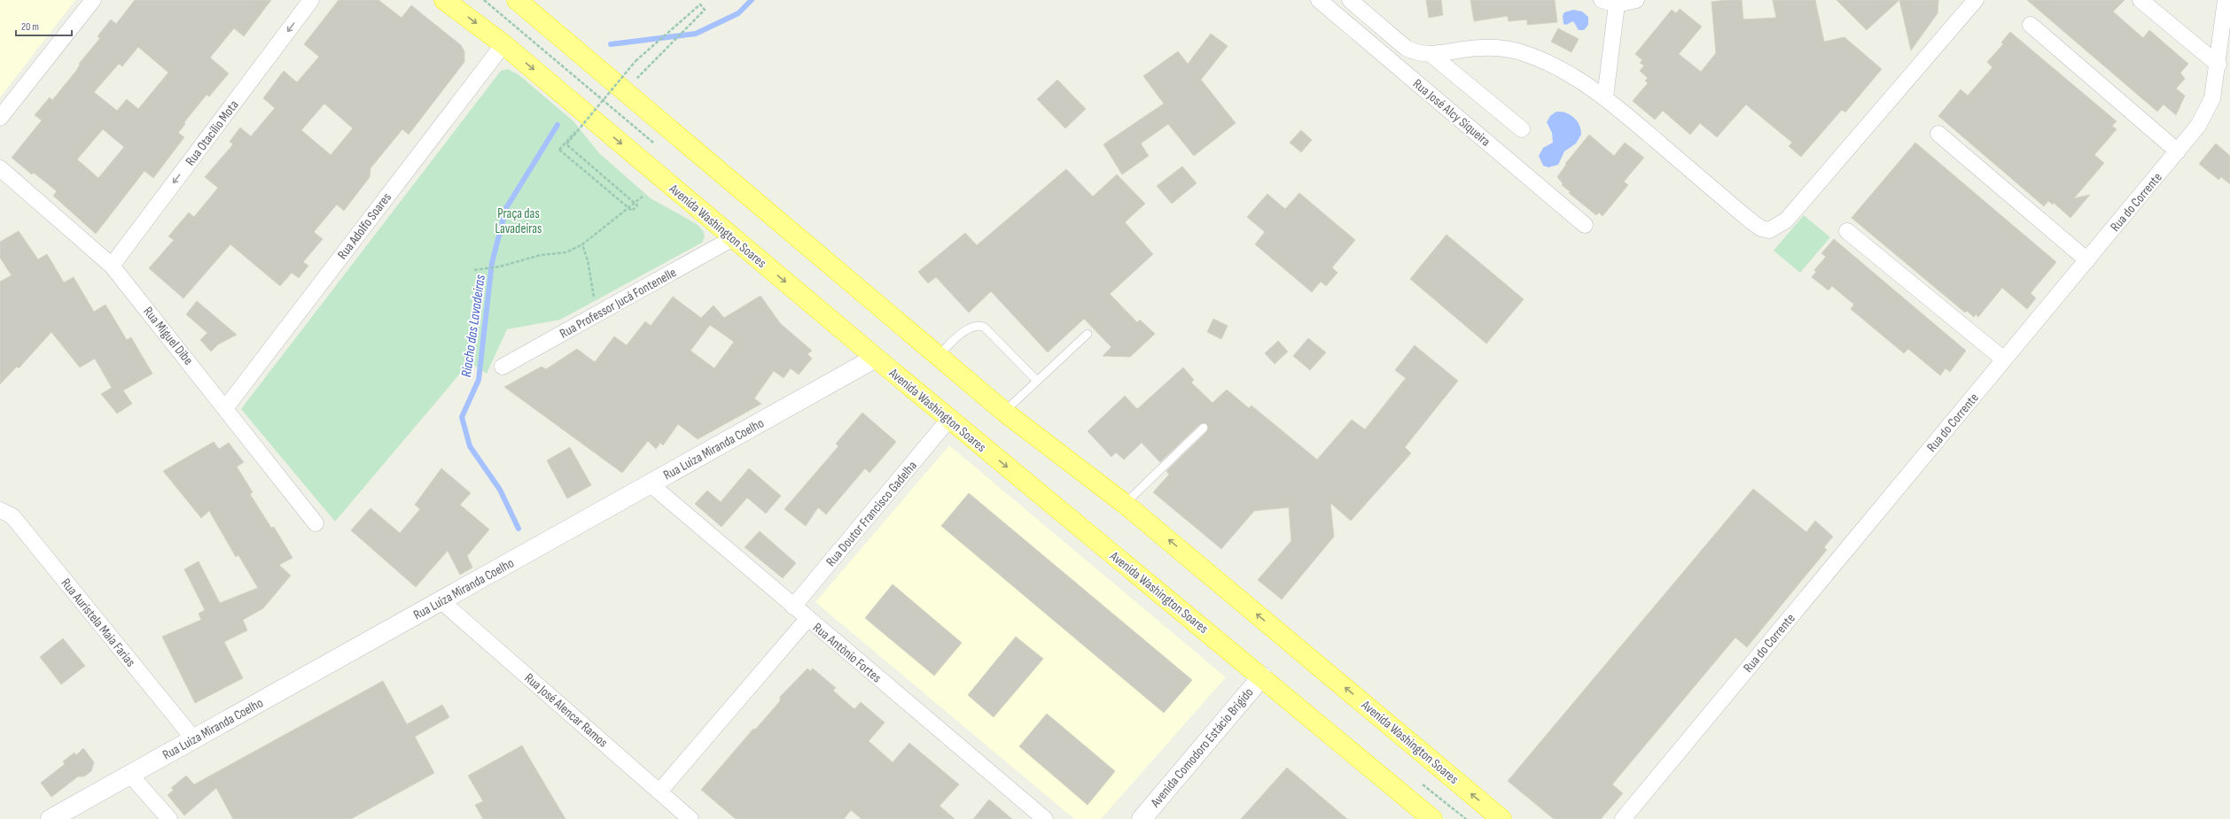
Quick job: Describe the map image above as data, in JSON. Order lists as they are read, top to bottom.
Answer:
{
  "streets": {
    "highway": ["Avenida Washington Soares"],
    "street": [
      "Rua José Alcy Siqueira",
      "Rua Otacílio Mota",
      "Rua do Corrente",
      "Rua Adolfo Soares",
      "Rua Professor Jucá Fontenelle",
      "Rua Miguel Dibe",
      "Rua Luiza Miranda Coelho",
      "Rua Doutor Francisco Gadelha",
      "Rua Auristela Maia Farias",
      "Rua Antônio Fortes",
      "Rua José Alencar Ramos",
      "Avenida Comodoro Estácio Brigido"
    ]
  },
  "crossings": [
    ["Rua Otacílio Mota", "Rua Miguel Dibe"],
    ["Rua Adolfo Soares", "Avenida Washington Soares"],
    ["Rua Adolfo Soares", "Rua Miguel Dibe"],
    ["Avenida Washington Soares", "Rua Professor Jucá Fontenelle"],
    ["Avenida Washington Soares", "Rua Luiza Miranda Coelho"],
    ["Avenida Washington Soares", "Rua Doutor Francisco Gadelha"],
    ["Avenida Washington Soares", "Avenida Comodoro Estácio Brigido"],
    ["Rua Luiza Miranda Coelho", "Rua Auristela Maia Farias"],
    ["Rua Luiza Miranda Coelho", "Rua Antônio Fortes"],
    ["Rua Luiza Miranda Coelho", "Rua José Alencar Ramos"],
    ["Rua Doutor Francisco Gadelha", "Rua Antônio Fortes"]
  ],
  "one_way": ["Rua Otacílio Mota"],
  "water": ["Riacho das Lavadeiras"],
  "parks": ["Praça das Lavadeiras"],
  "scale_bar": "20 m"
}
